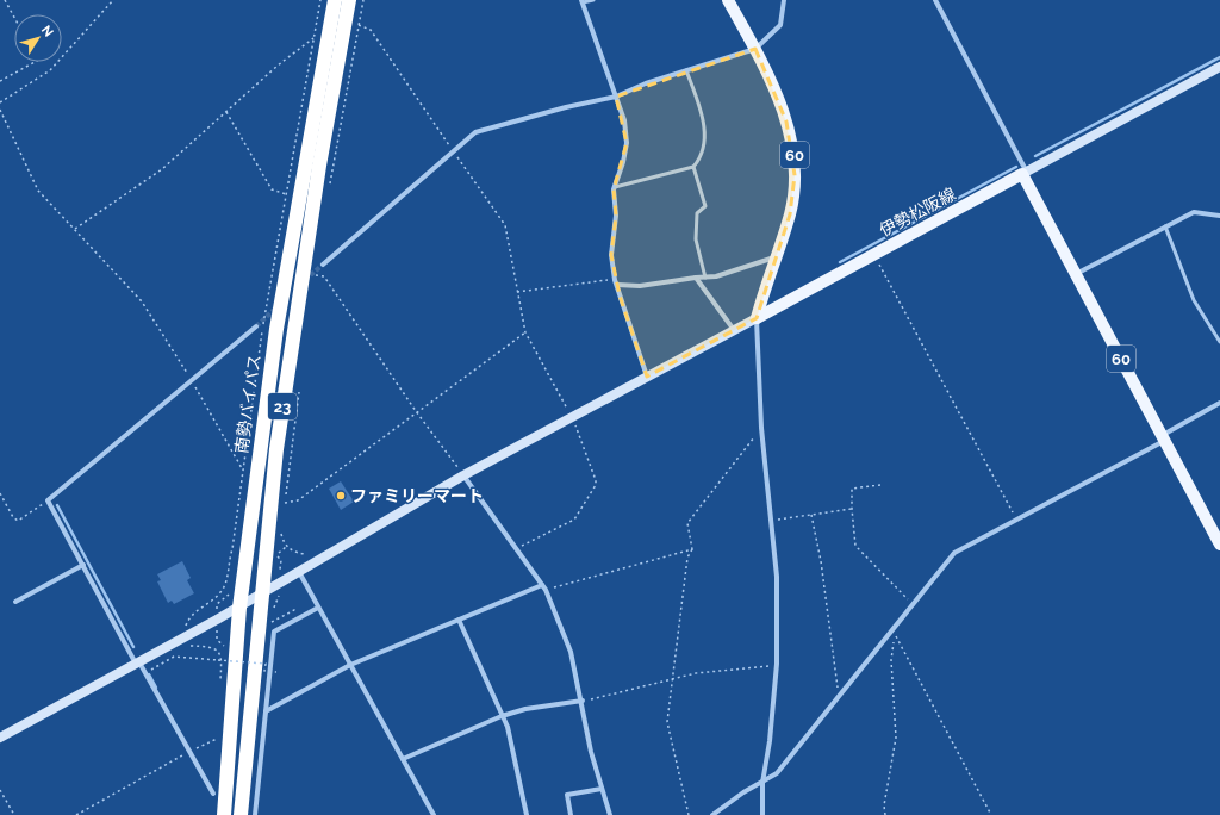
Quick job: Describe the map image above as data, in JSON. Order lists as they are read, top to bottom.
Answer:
{
  "streets": {
    "highway": ["南勢バイパス", "23"],
    "main road": ["60", "伊勢松阪線"]
  },
  "crossings": [
    ["60", "伊勢松阪線"]
  ],
  "places": ["ファミリーマート"],
  "north": "top right"
}
